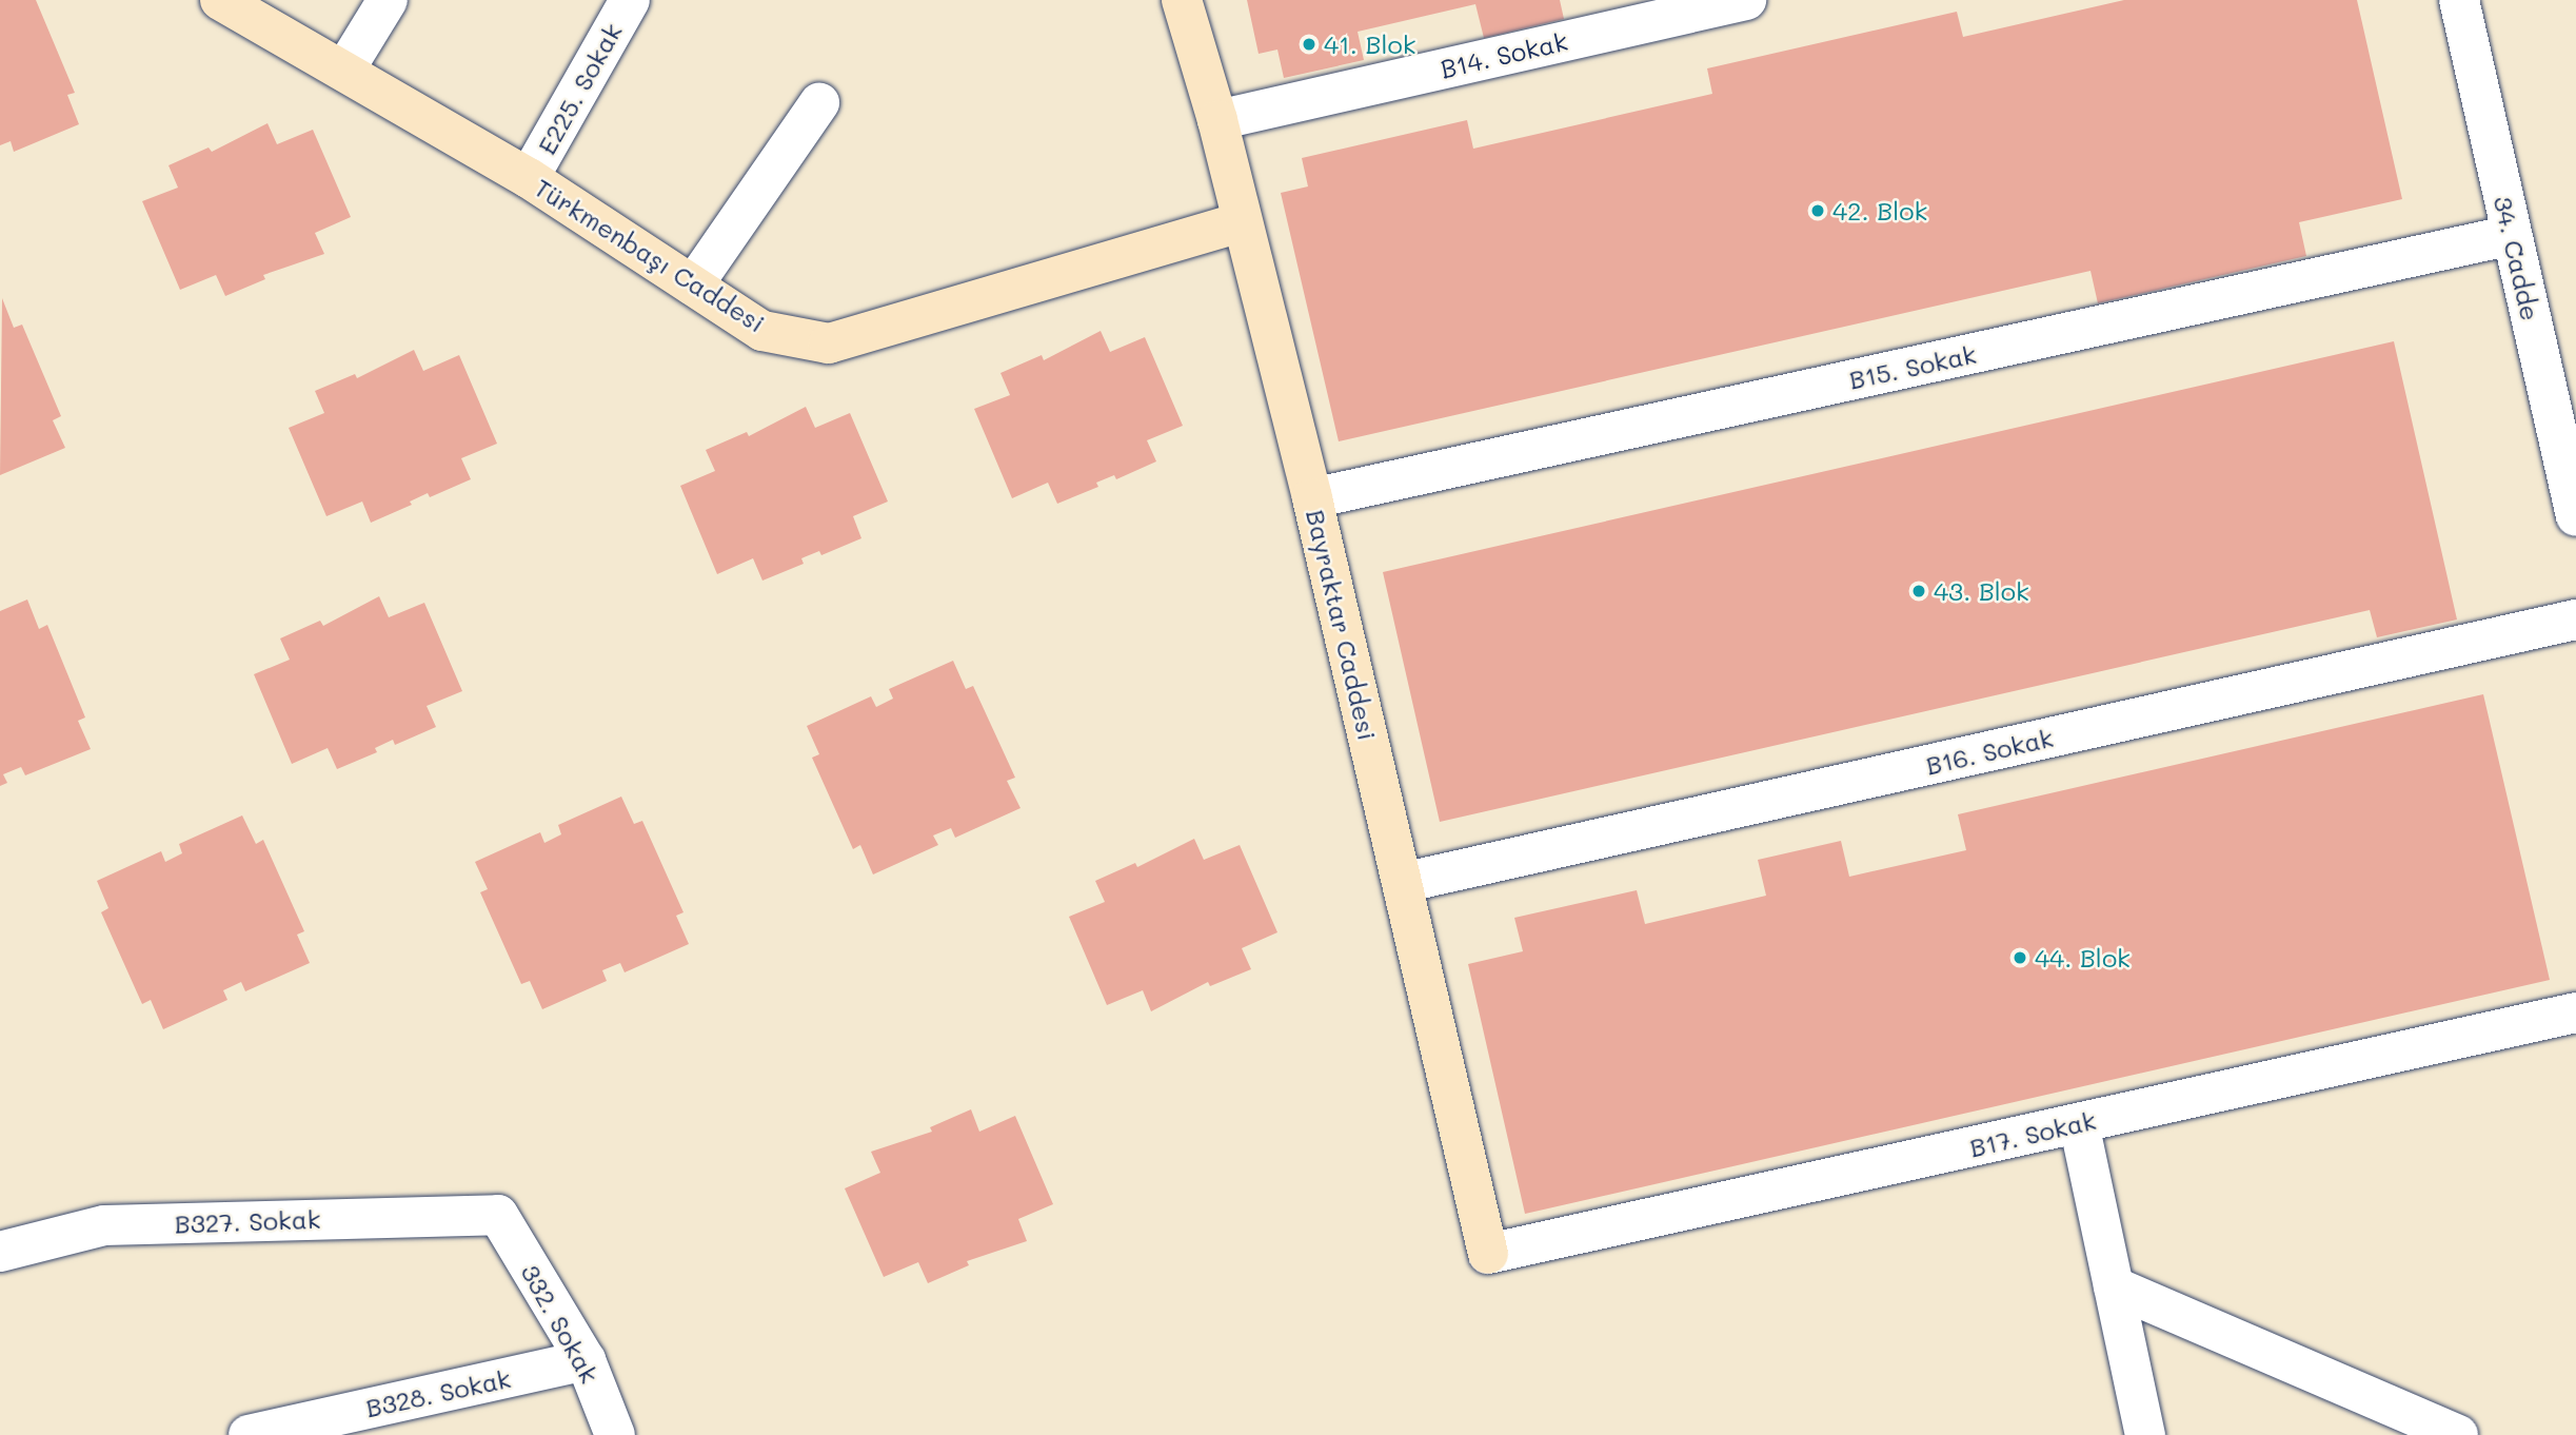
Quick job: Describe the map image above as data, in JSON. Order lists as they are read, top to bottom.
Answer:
{
  "streets": {
    "main road": ["Türkmenbaşı Caddesi", "Bayraktar Caddesi"],
    "street": [
      "B14. Sokak",
      "E225. Sokak",
      "34. Cadde",
      "B15. Sokak",
      "B16. Sokak",
      "B17. Sokak",
      "B327. Sokak",
      "332. Sokak",
      "B328. Sokak"
    ]
  },
  "crossings": [
    ["B14. Sokak", "Bayraktar Caddesi"],
    ["E225. Sokak", "Türkmenbaşı Caddesi"],
    ["Türkmenbaşı Caddesi", "Bayraktar Caddesi"],
    ["34. Cadde", "B15. Sokak"],
    ["B15. Sokak", "Bayraktar Caddesi"],
    ["Bayraktar Caddesi", "B16. Sokak"],
    ["Bayraktar Caddesi", "B17. Sokak"],
    ["B327. Sokak", "332. Sokak"],
    ["332. Sokak", "B328. Sokak"]
  ],
  "places": [
    "41. Blok",
    "42. Blok",
    "43. Blok",
    "44. Blok"
  ]
}
